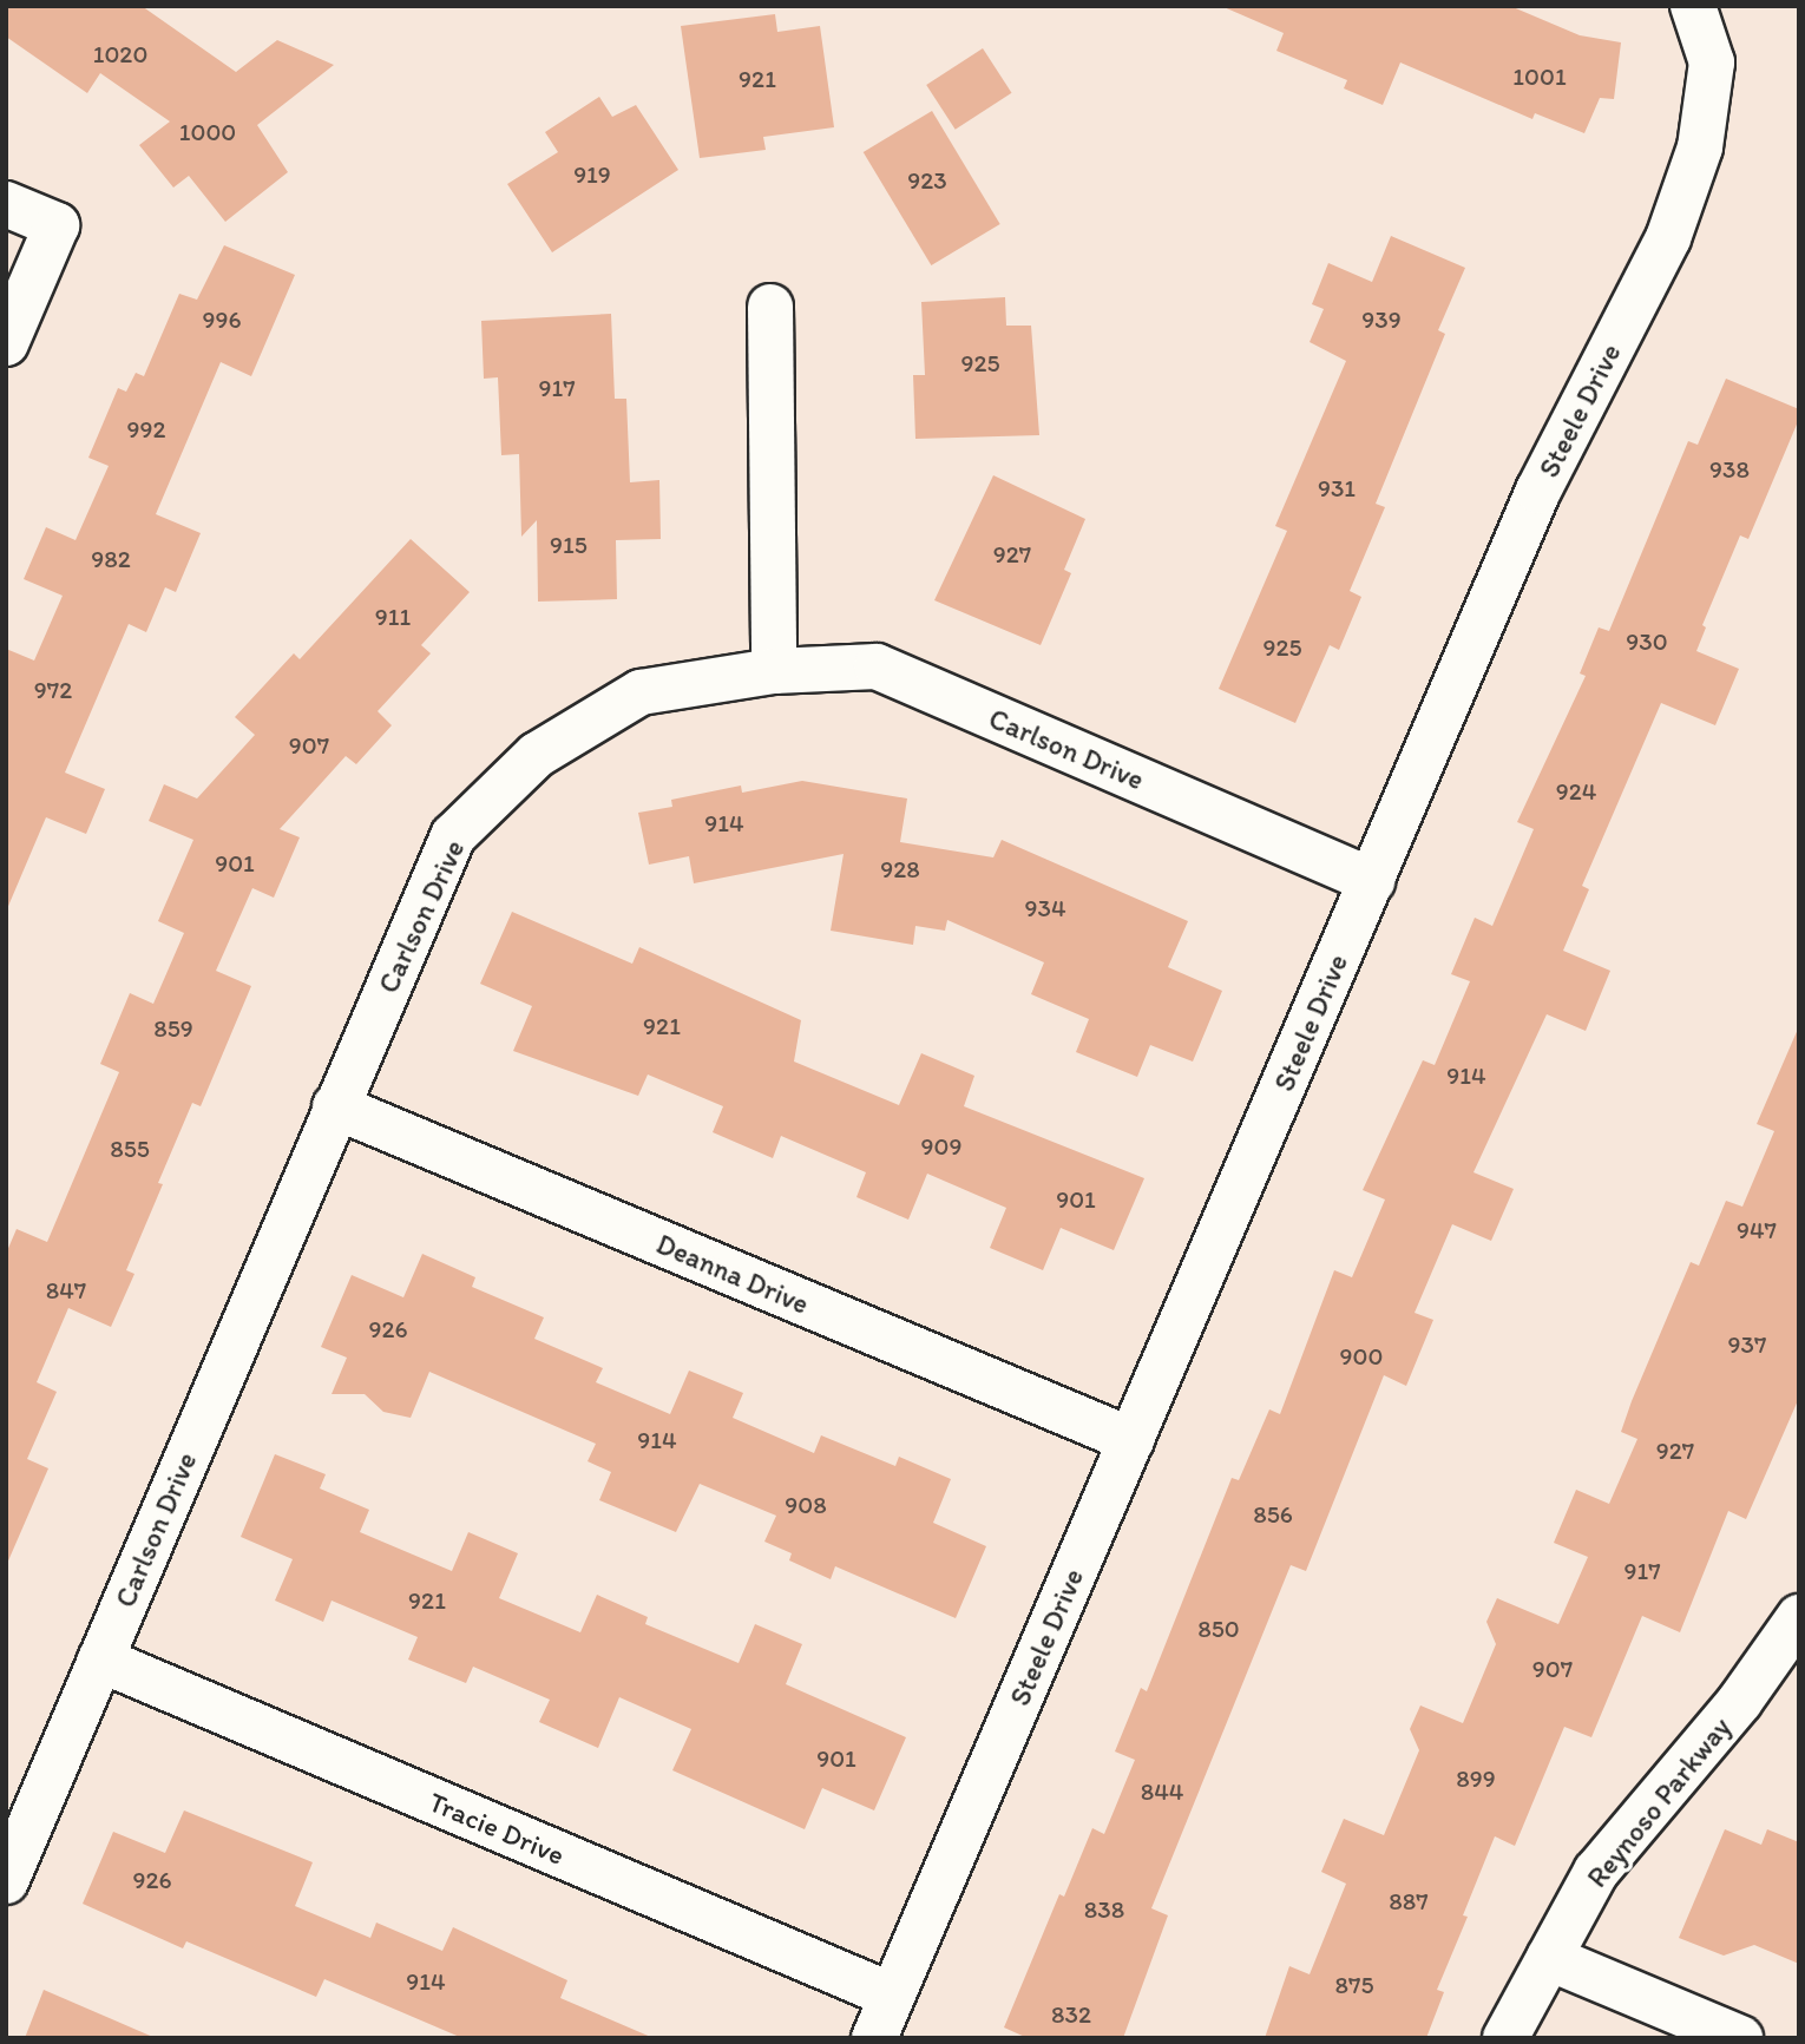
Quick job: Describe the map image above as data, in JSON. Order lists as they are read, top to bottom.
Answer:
{
  "streets": {
    "street": [
      "Steele Drive",
      "Carlson Drive",
      "Deanna Drive",
      "Reynoso Parkway",
      "Tracie Drive"
    ]
  },
  "crossings": [
    ["Steele Drive", "Carlson Drive"],
    ["Steele Drive", "Deanna Drive"],
    ["Steele Drive", "Tracie Drive"],
    ["Carlson Drive", "Deanna Drive"],
    ["Carlson Drive", "Tracie Drive"]
  ],
  "house_numbers": [
    "1020",
    "1001",
    "921",
    "1000",
    "919",
    "923",
    "996",
    "939",
    "925",
    "917",
    "992",
    "938",
    "931",
    "915",
    "927",
    "982",
    "911",
    "930",
    "925",
    "972",
    "907",
    "924",
    "914",
    "901",
    "928",
    "934",
    "921",
    "859",
    "914",
    "909",
    "855",
    "901",
    "947",
    "847",
    "926",
    "937",
    "900",
    "914",
    "927",
    "908",
    "856",
    "917",
    "921",
    "850",
    "907",
    "901",
    "899",
    "844",
    "926",
    "887",
    "838",
    "914",
    "875",
    "832"
  ]
}
